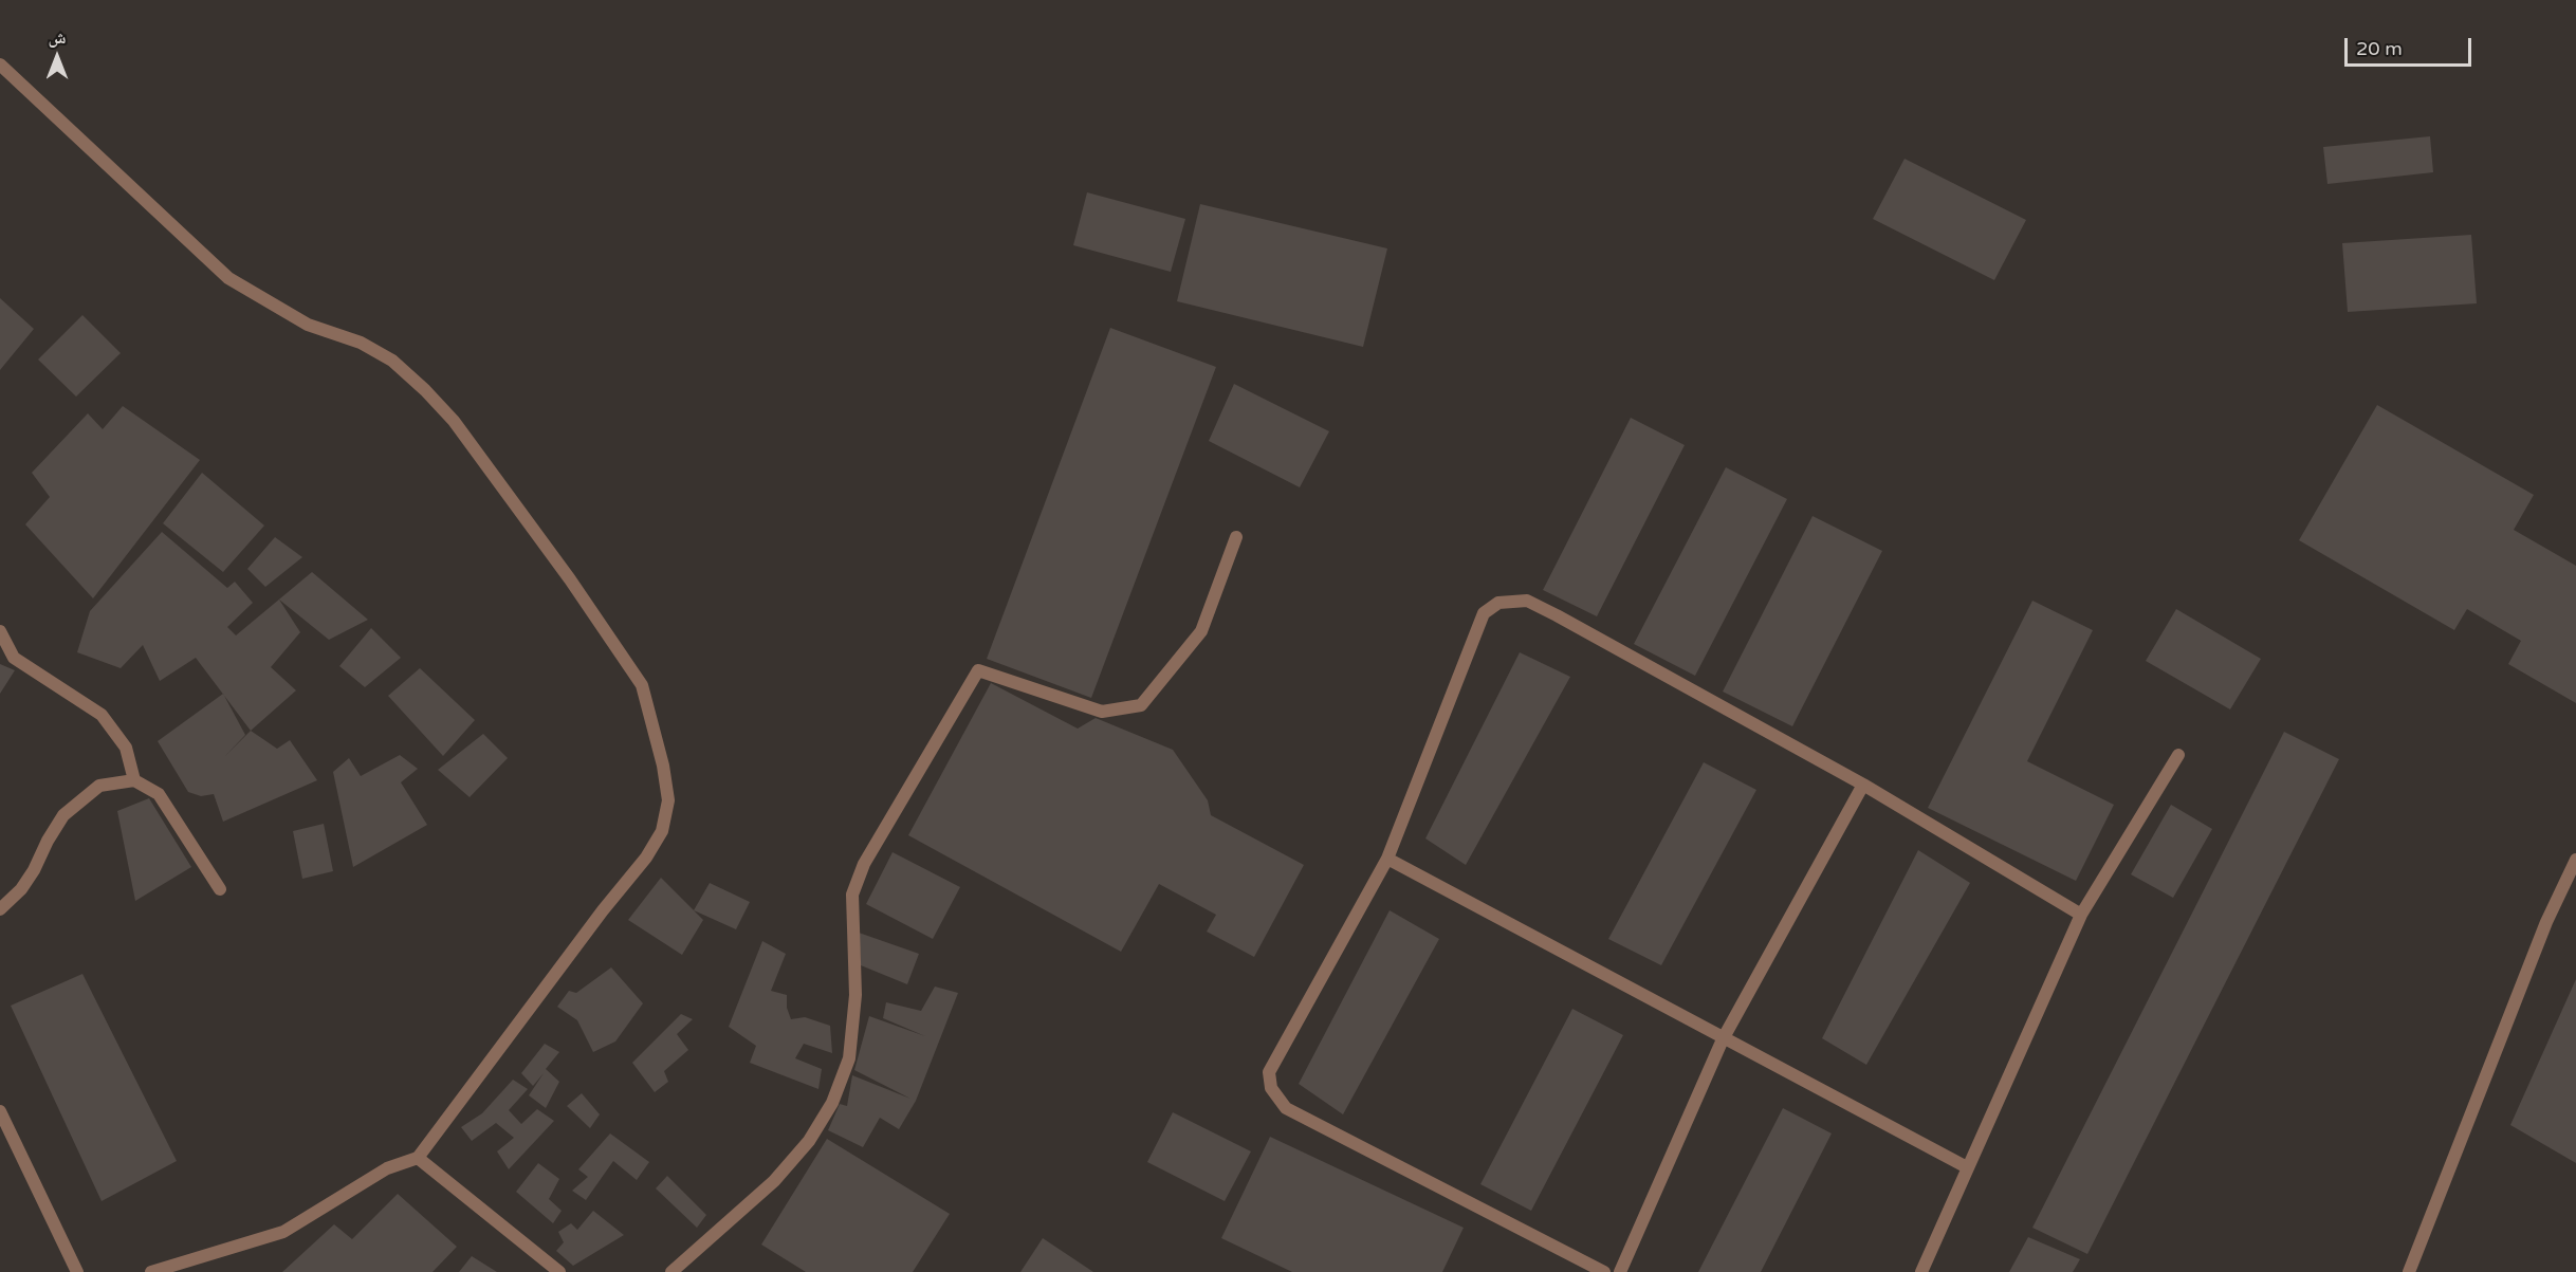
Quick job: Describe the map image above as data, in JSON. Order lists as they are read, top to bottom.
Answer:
{
  "scale_bar": "20 m",
  "north": "top"
}
